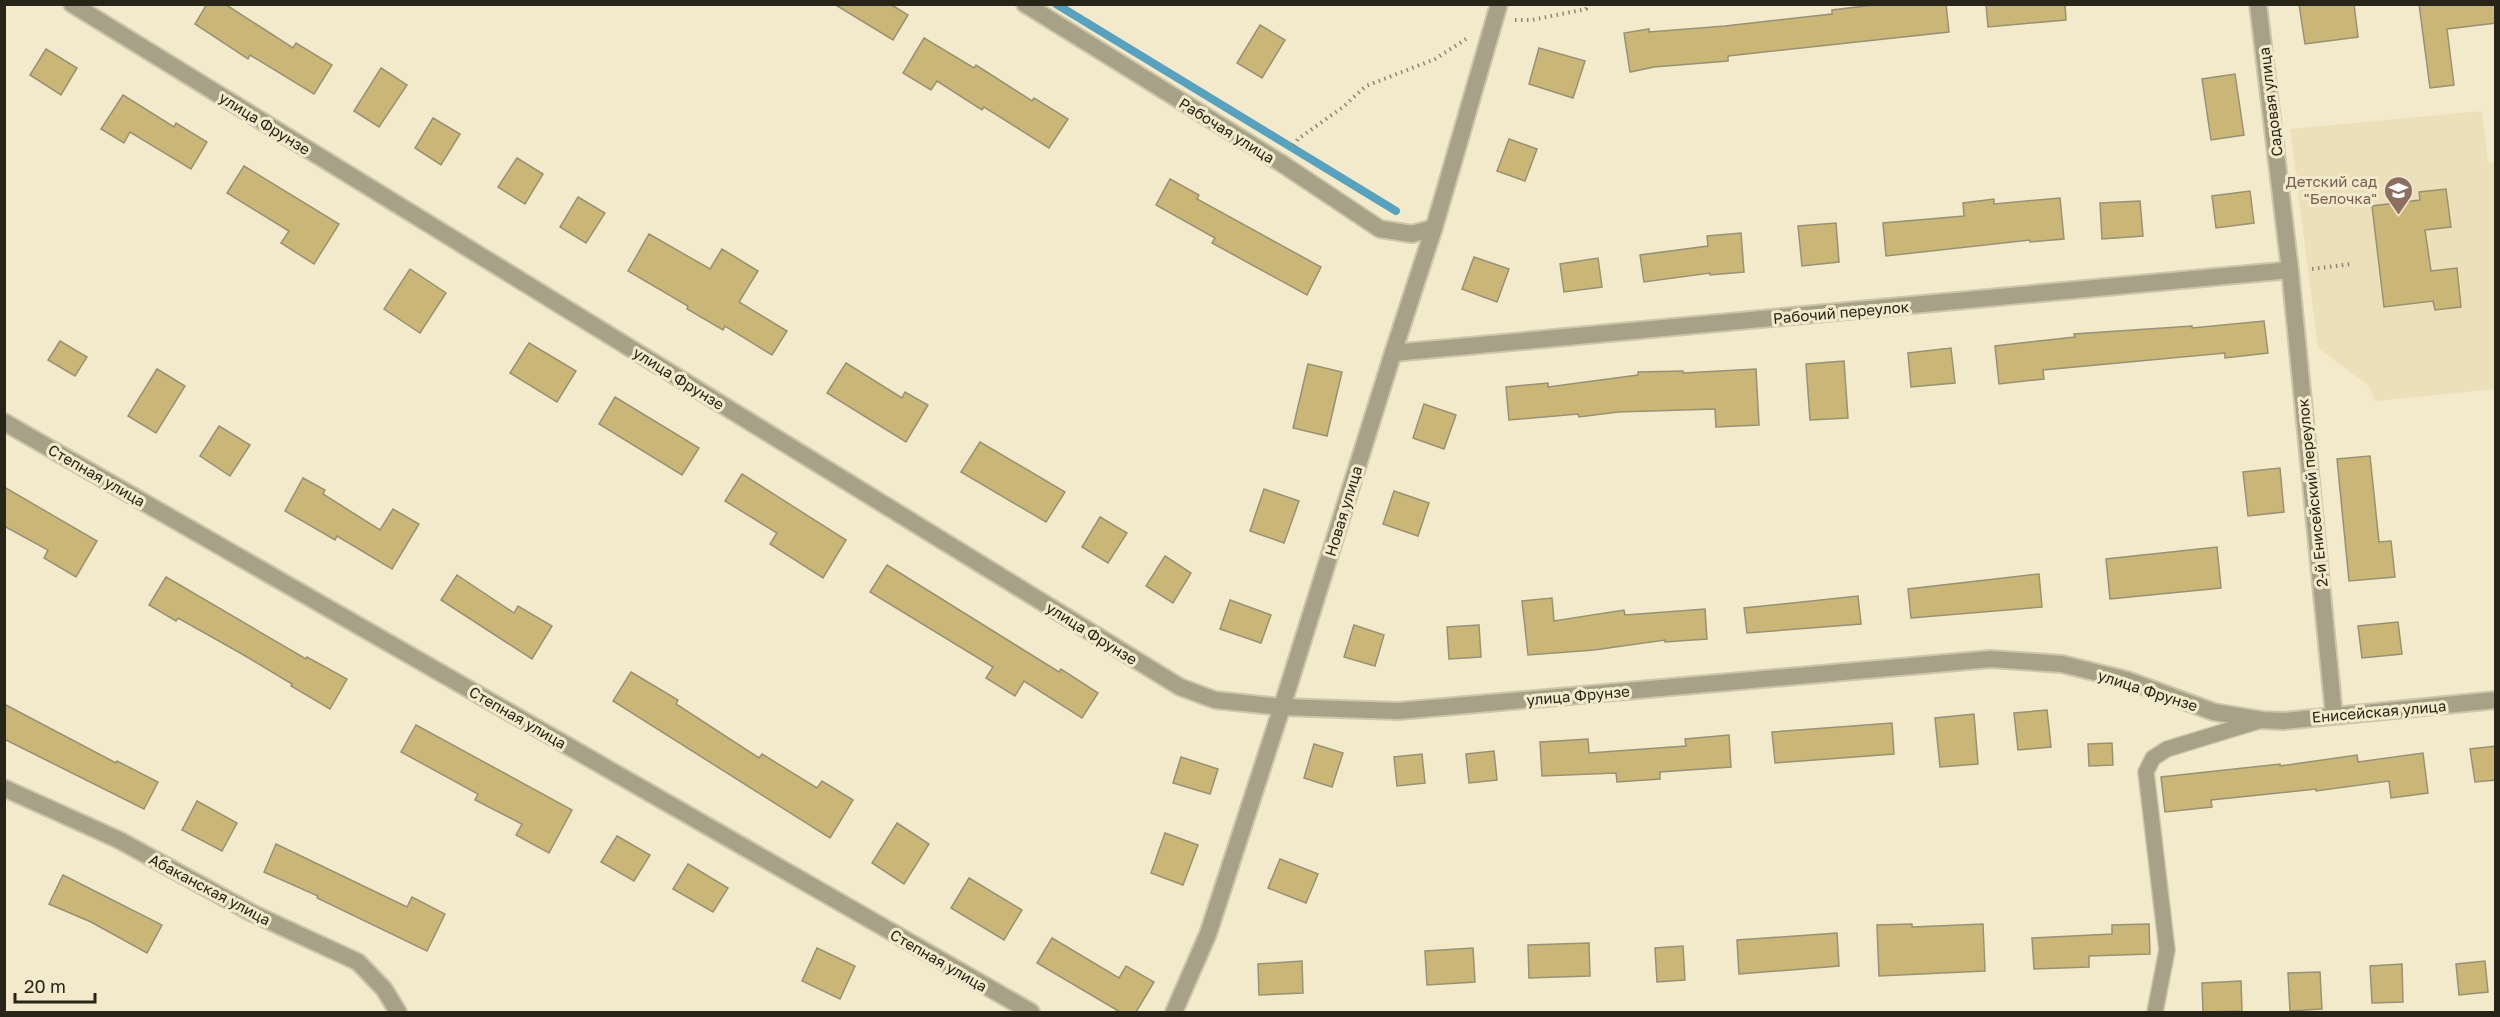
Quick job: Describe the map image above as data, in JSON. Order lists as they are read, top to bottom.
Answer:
{
  "streets": {
    "street": [
      "Садовая улица",
      "улица Фрунзе",
      "Рабочая улица",
      "Рабочий переулок",
      "Степная улица",
      "2-й Енисейский переулок",
      "Новая улица",
      "Енисейская улица",
      "Абаканская улица"
    ]
  },
  "crossings": [
    ["Садовая улица", "Рабочий переулок"],
    ["Садовая улица", "2-й Енисейский переулок"],
    ["улица Фрунзе", "Новая улица"],
    ["улица Фрунзе", "Енисейская улица"],
    ["Рабочая улица", "Новая улица"],
    ["Рабочий переулок", "2-й Енисейский переулок"],
    ["Рабочий переулок", "Новая улица"],
    ["2-й Енисейский переулок", "Енисейская улица"]
  ],
  "places": {
    "school or university": ["Детский сад \"Белочка\""]
  },
  "scale_bar": "20 m"
}
